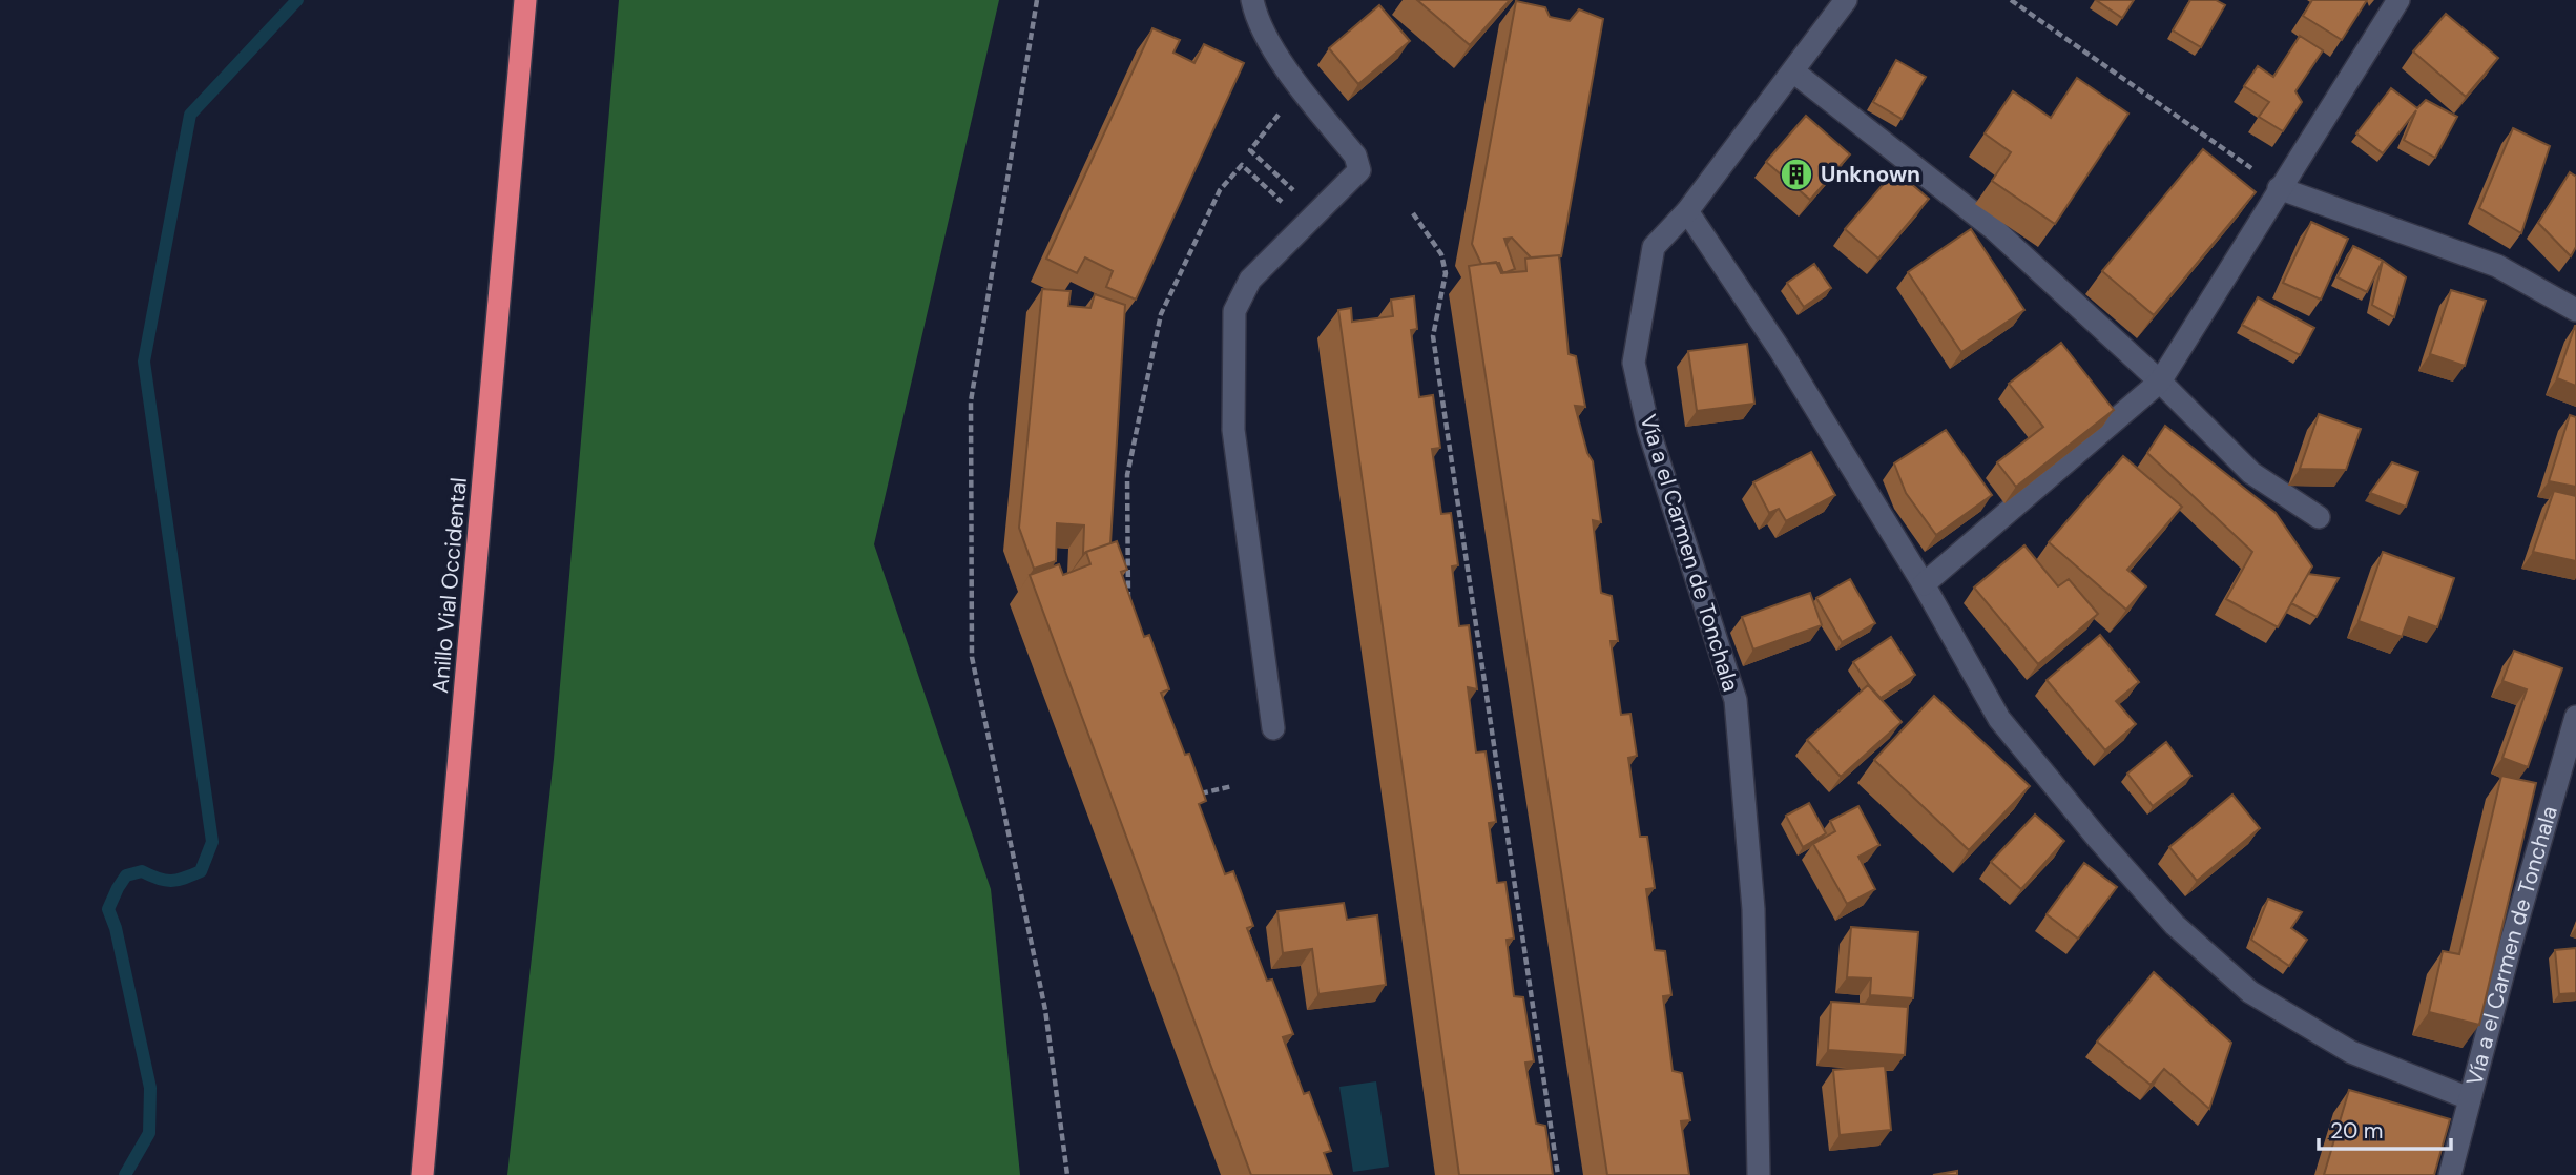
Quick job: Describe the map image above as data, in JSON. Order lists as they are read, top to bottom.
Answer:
{
  "streets": {
    "highway": ["Anillo Vial Occidental"],
    "street": ["Vía a el Carmen de Tonchala"]
  },
  "places": {
    "building": ["Unknown"]
  },
  "scale_bar": "20 m"
}
